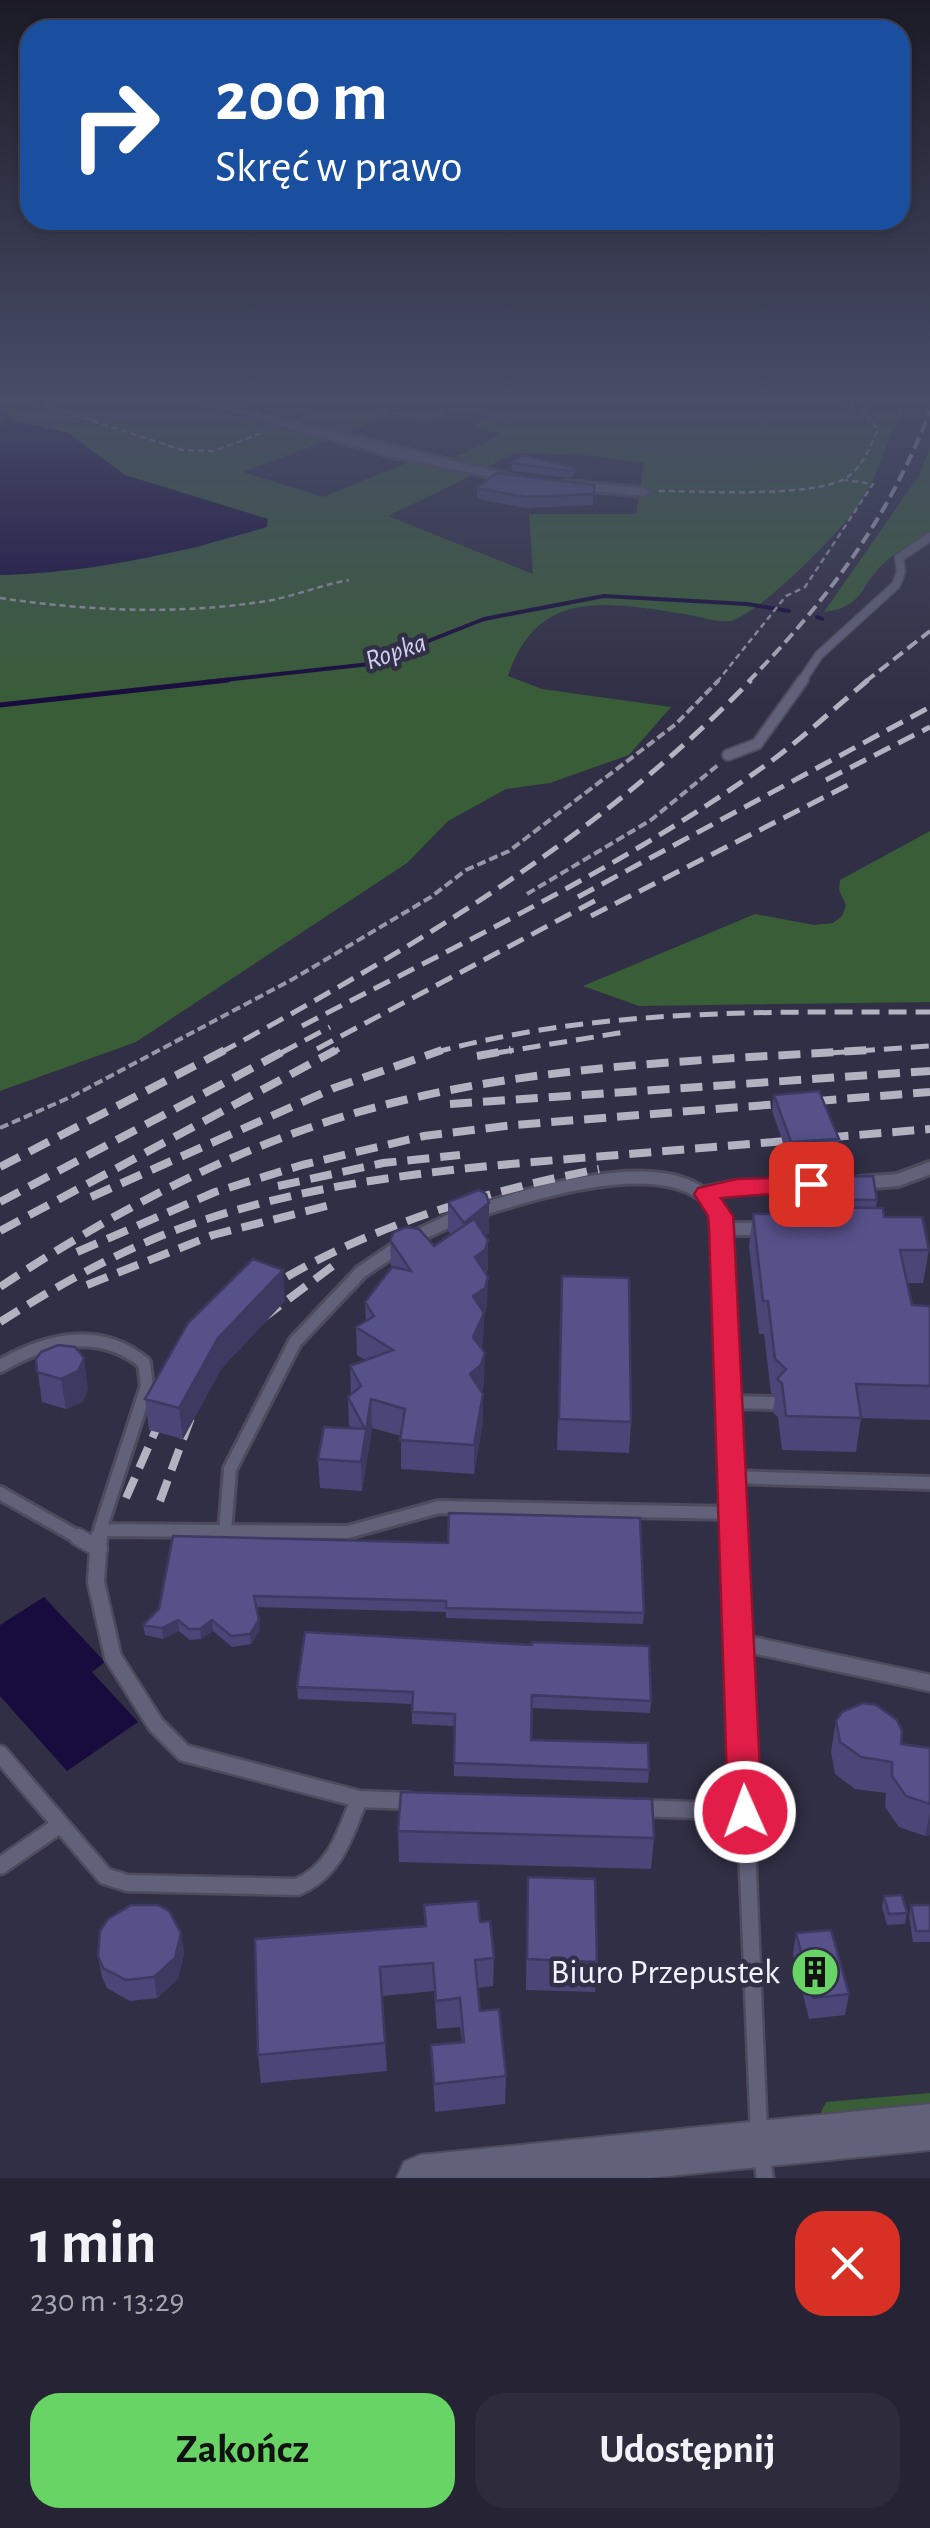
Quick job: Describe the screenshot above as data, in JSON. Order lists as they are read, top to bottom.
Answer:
{
  "water": ["Ropka"],
  "places": {
    "building": ["Biuro Przepustek"]
  },
  "page": {
    "turn": ["200 m", "Skręć w prawo"],
    "heading": ["1 min", "230 m · 13:29"],
    "buttons": ["Zakończ", "Udostępnij"]
  }
}
